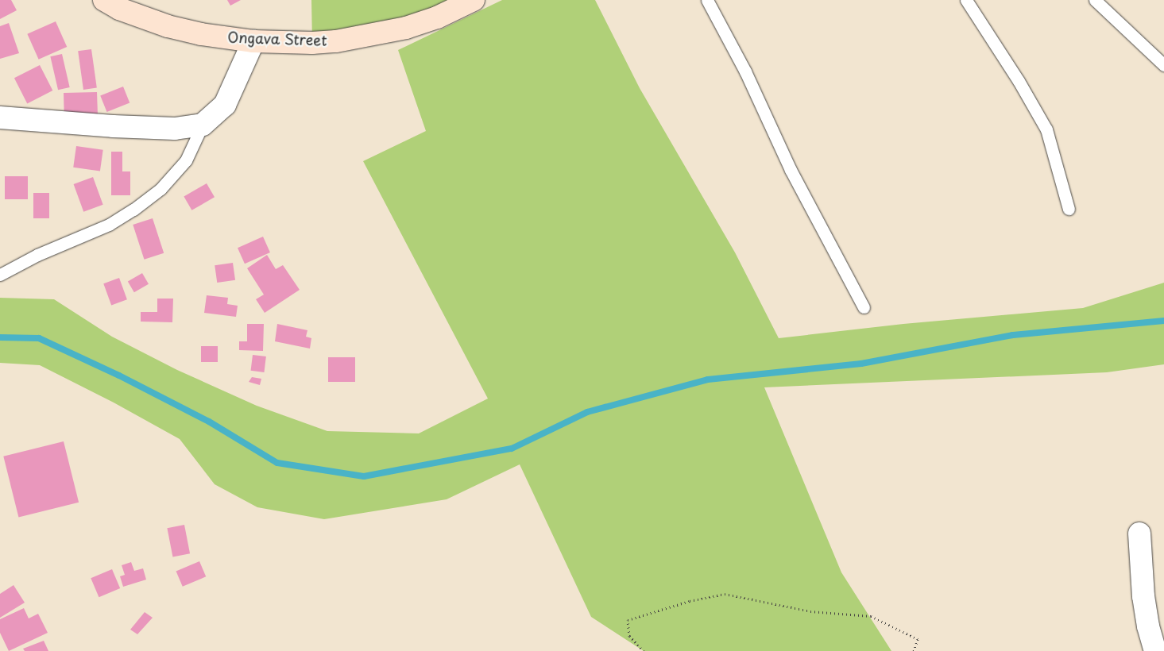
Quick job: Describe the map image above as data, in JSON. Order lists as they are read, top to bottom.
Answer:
{
  "streets": {
    "street": ["Ongava Street"]
  }
}
